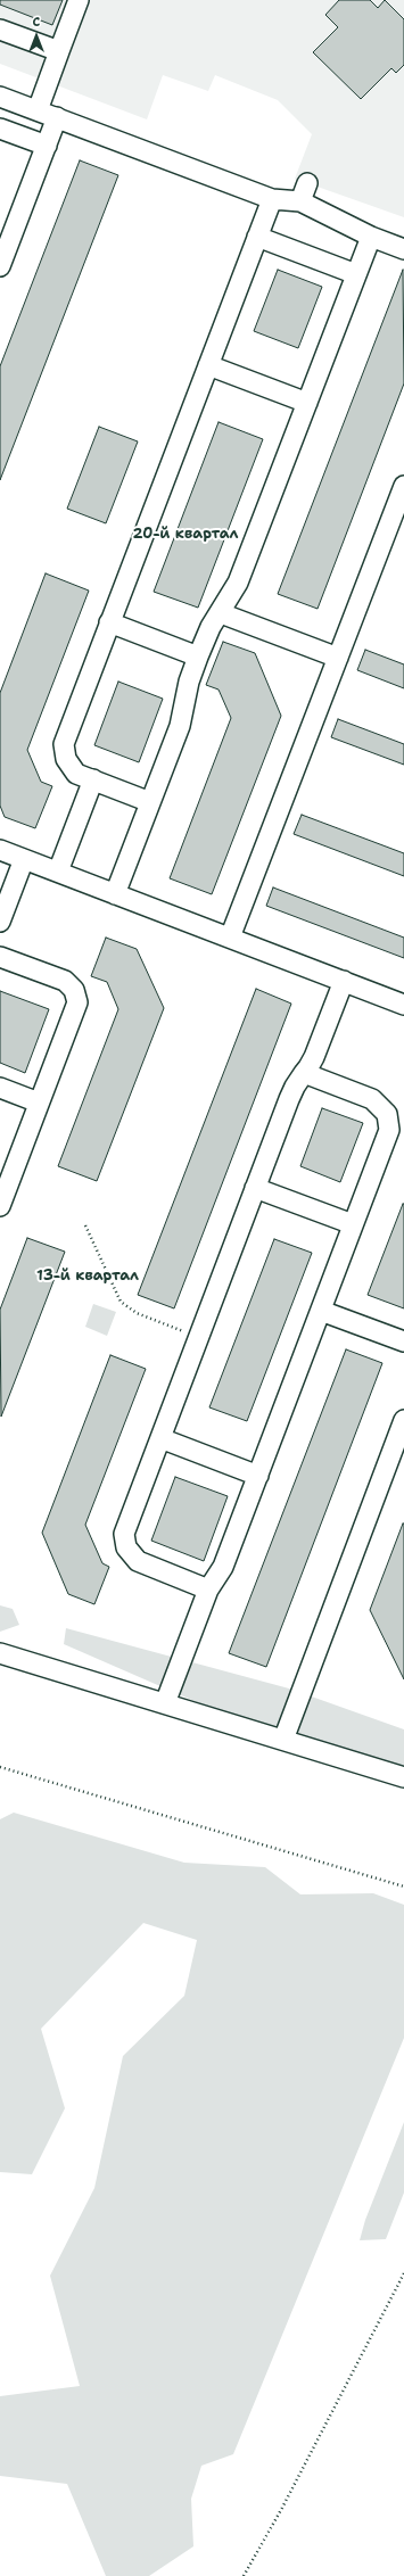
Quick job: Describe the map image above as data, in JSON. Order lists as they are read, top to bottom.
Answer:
{
  "districts": ["20-й квартал", "13-й квартал"],
  "north": "top"
}
